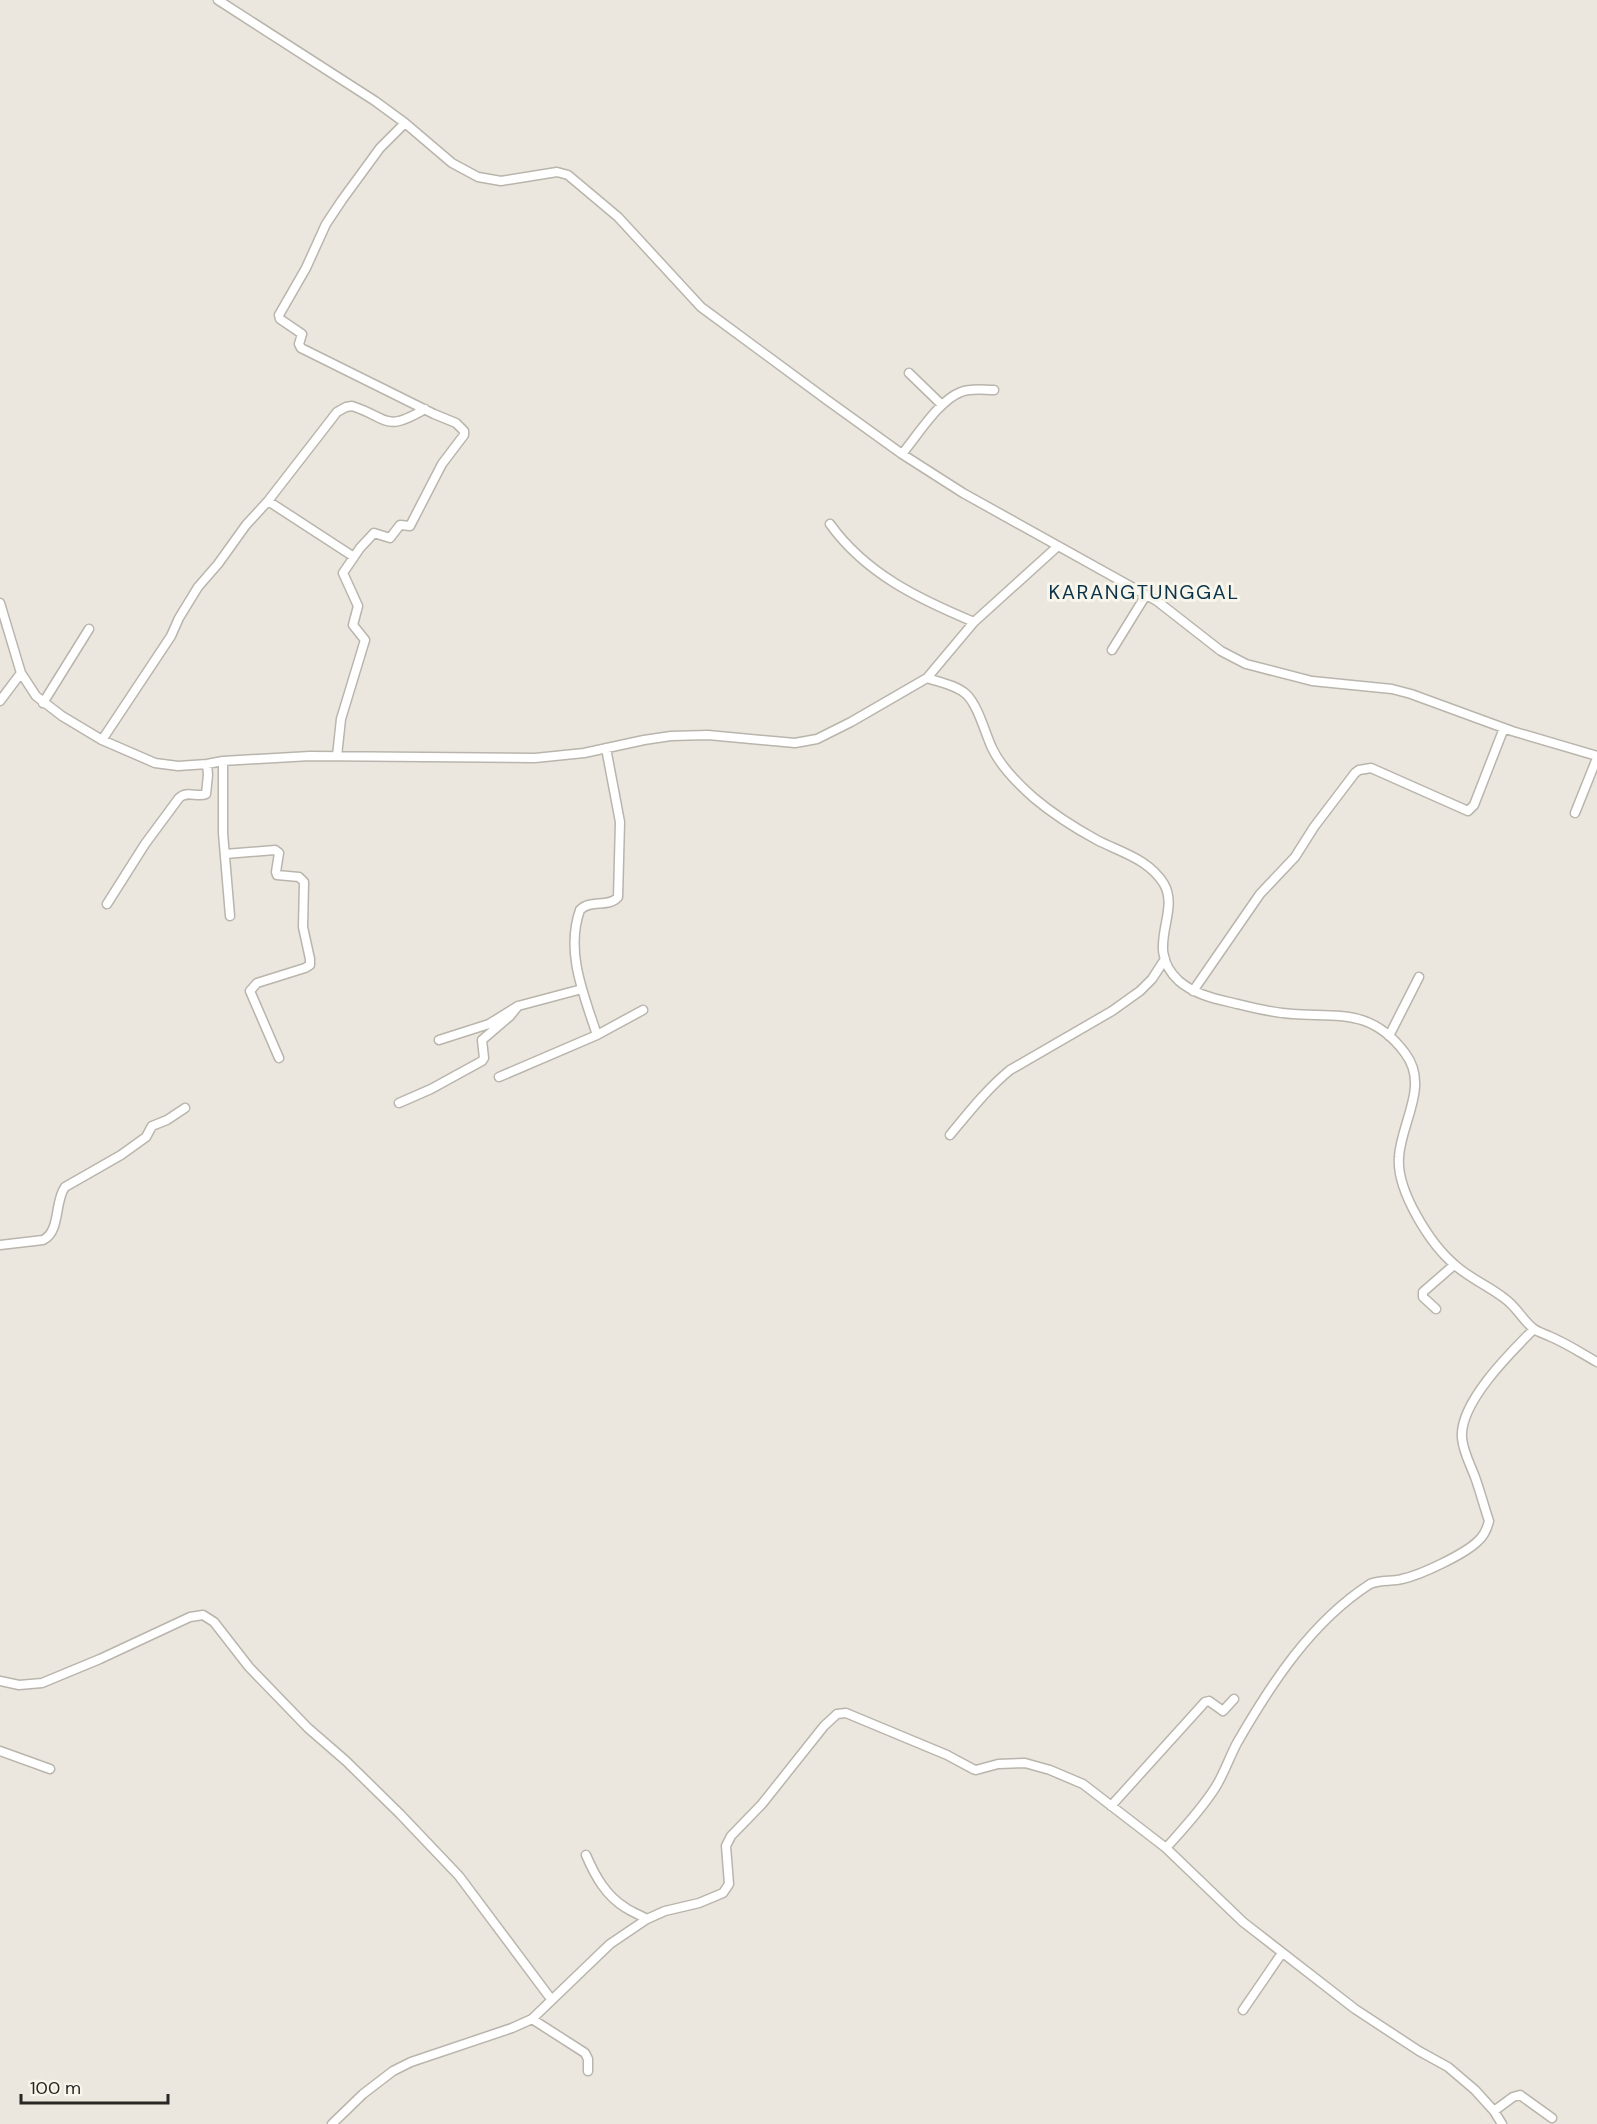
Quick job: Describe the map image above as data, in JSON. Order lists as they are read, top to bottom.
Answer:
{
  "districts": ["KARANGTUNGGAL"],
  "scale_bar": "100 m"
}
